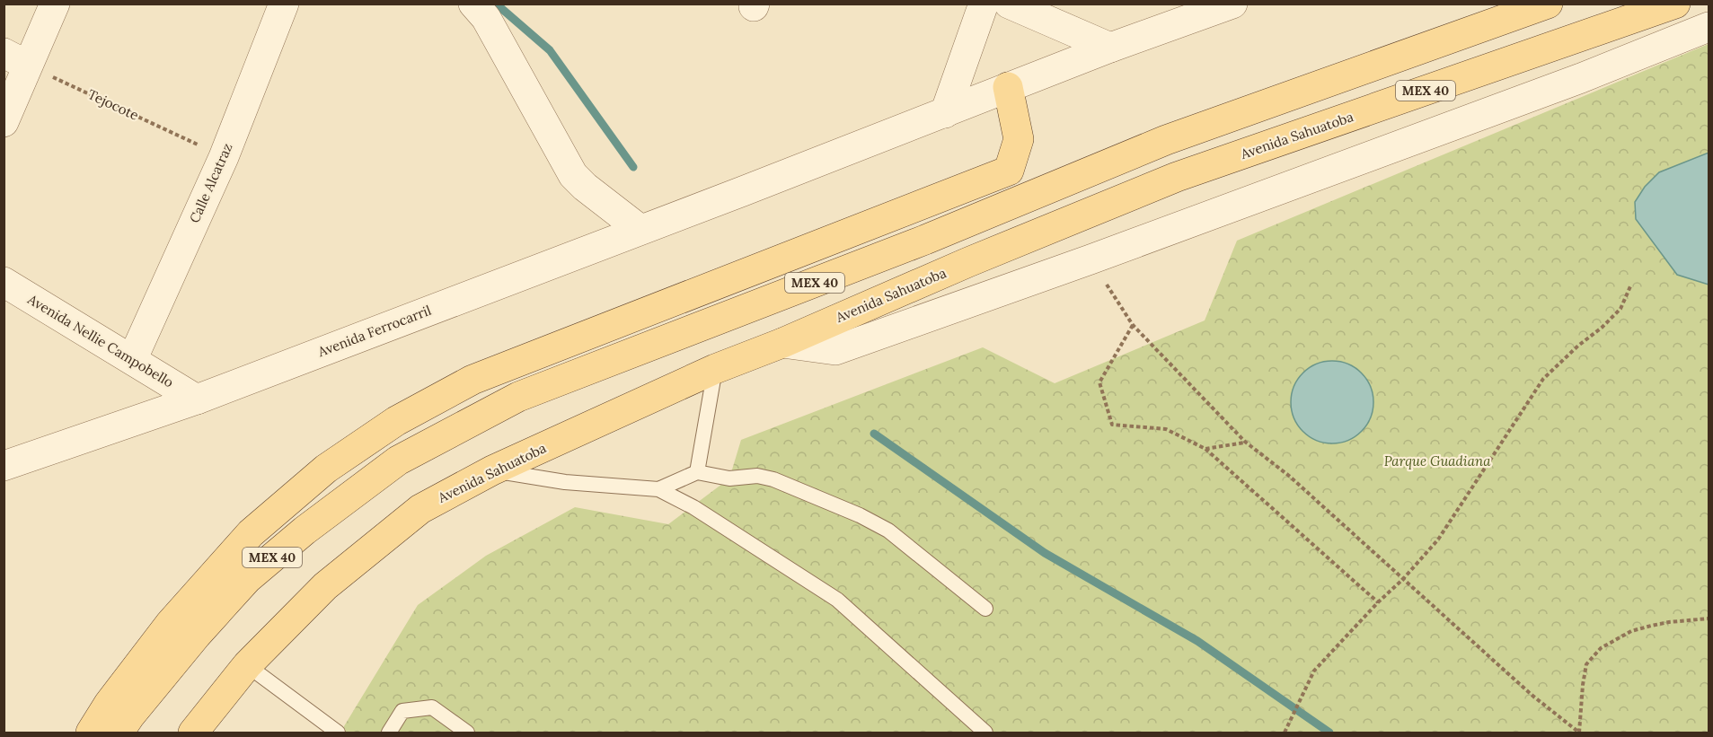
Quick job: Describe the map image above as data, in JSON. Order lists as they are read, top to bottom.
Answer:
{
  "streets": {
    "main road": ["MEX 40", "Avenida Sahuatoba"],
    "street": ["Calle Alcatraz", "Avenida Ferrocarril", "Avenida Nellie Campobello"],
    "path": ["Tejocote"]
  },
  "crossings": [
    ["Tejocote", "Calle Alcatraz"],
    ["Calle Alcatraz", "Avenida Nellie Campobello"],
    ["Avenida Ferrocarril", "Avenida Nellie Campobello"]
  ],
  "parks": ["Parque Guadiana"]
}
